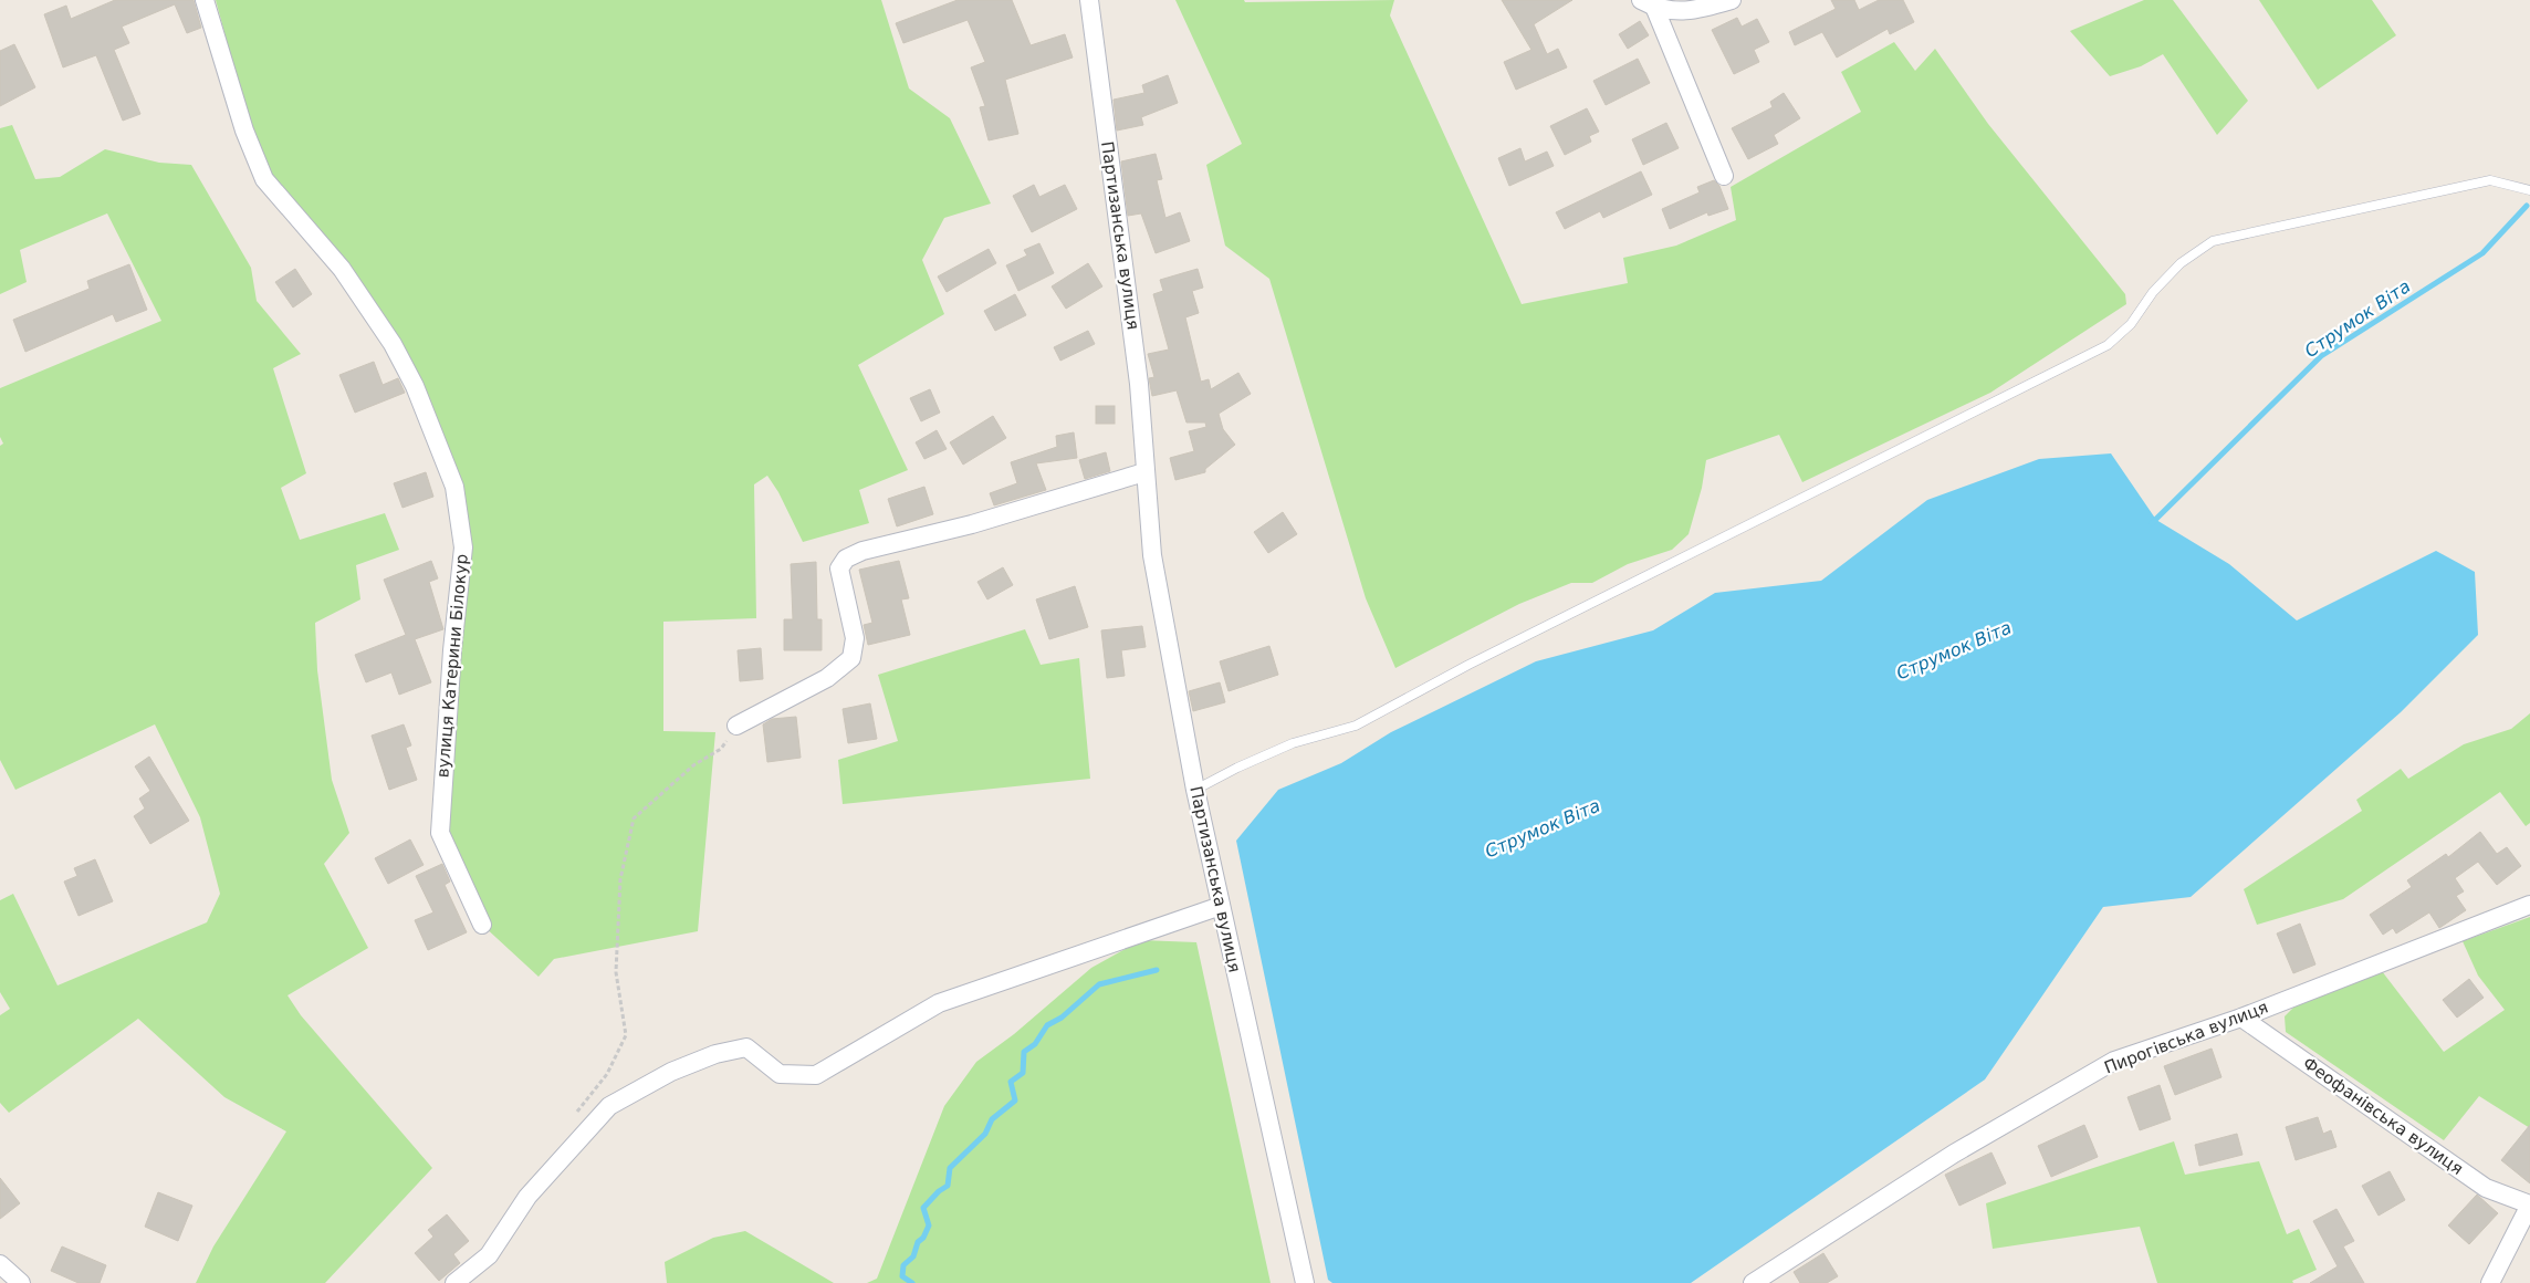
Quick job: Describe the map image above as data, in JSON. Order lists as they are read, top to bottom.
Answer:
{
  "streets": {
    "street": [
      "Партизанська вулиця",
      "вулиця Катерини Білокур",
      "Пирогівська вулиця",
      "Феофанівська вулиця"
    ]
  },
  "crossings": [
    ["Пирогівська вулиця", "Феофанівська вулиця"]
  ],
  "water": ["Струмок Віта"]
}
